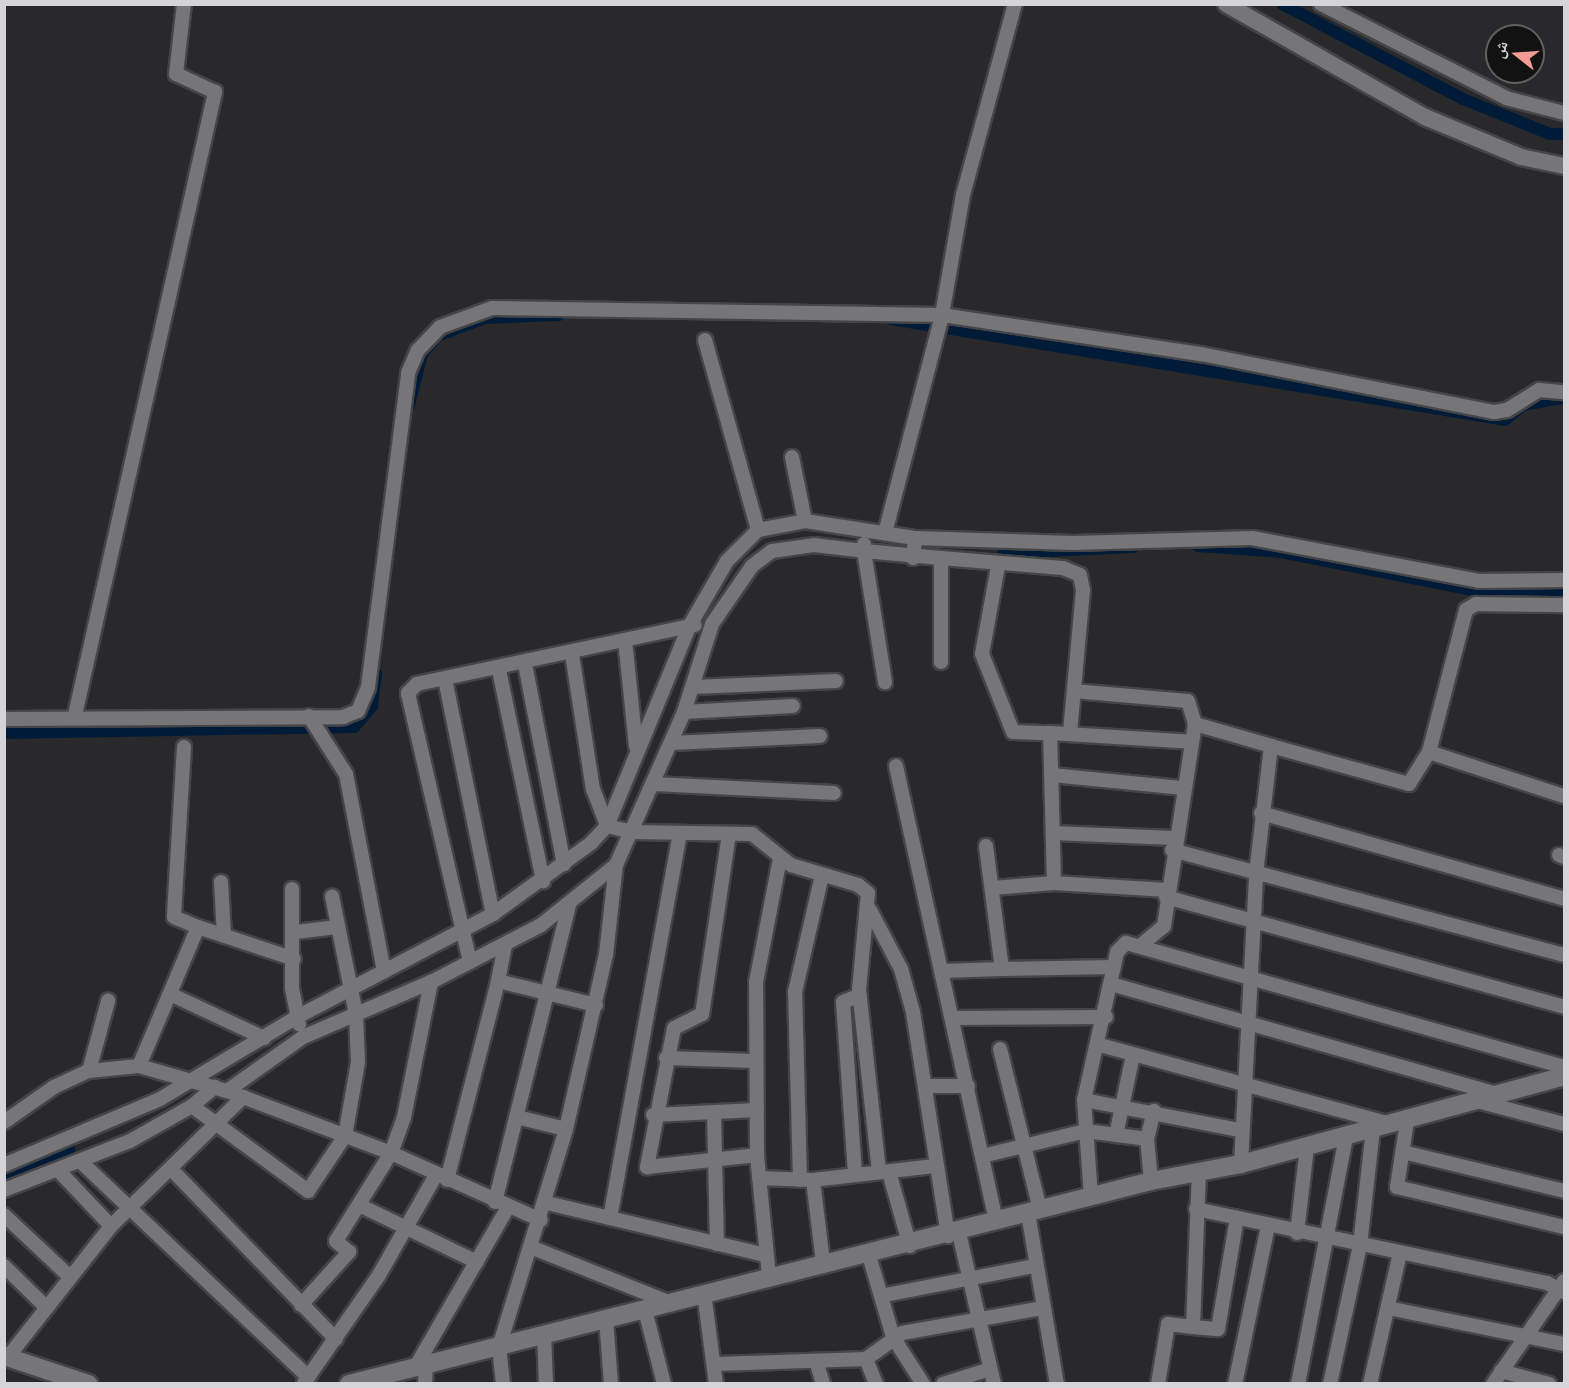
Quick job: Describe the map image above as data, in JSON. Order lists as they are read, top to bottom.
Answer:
{
  "north": "left"
}
